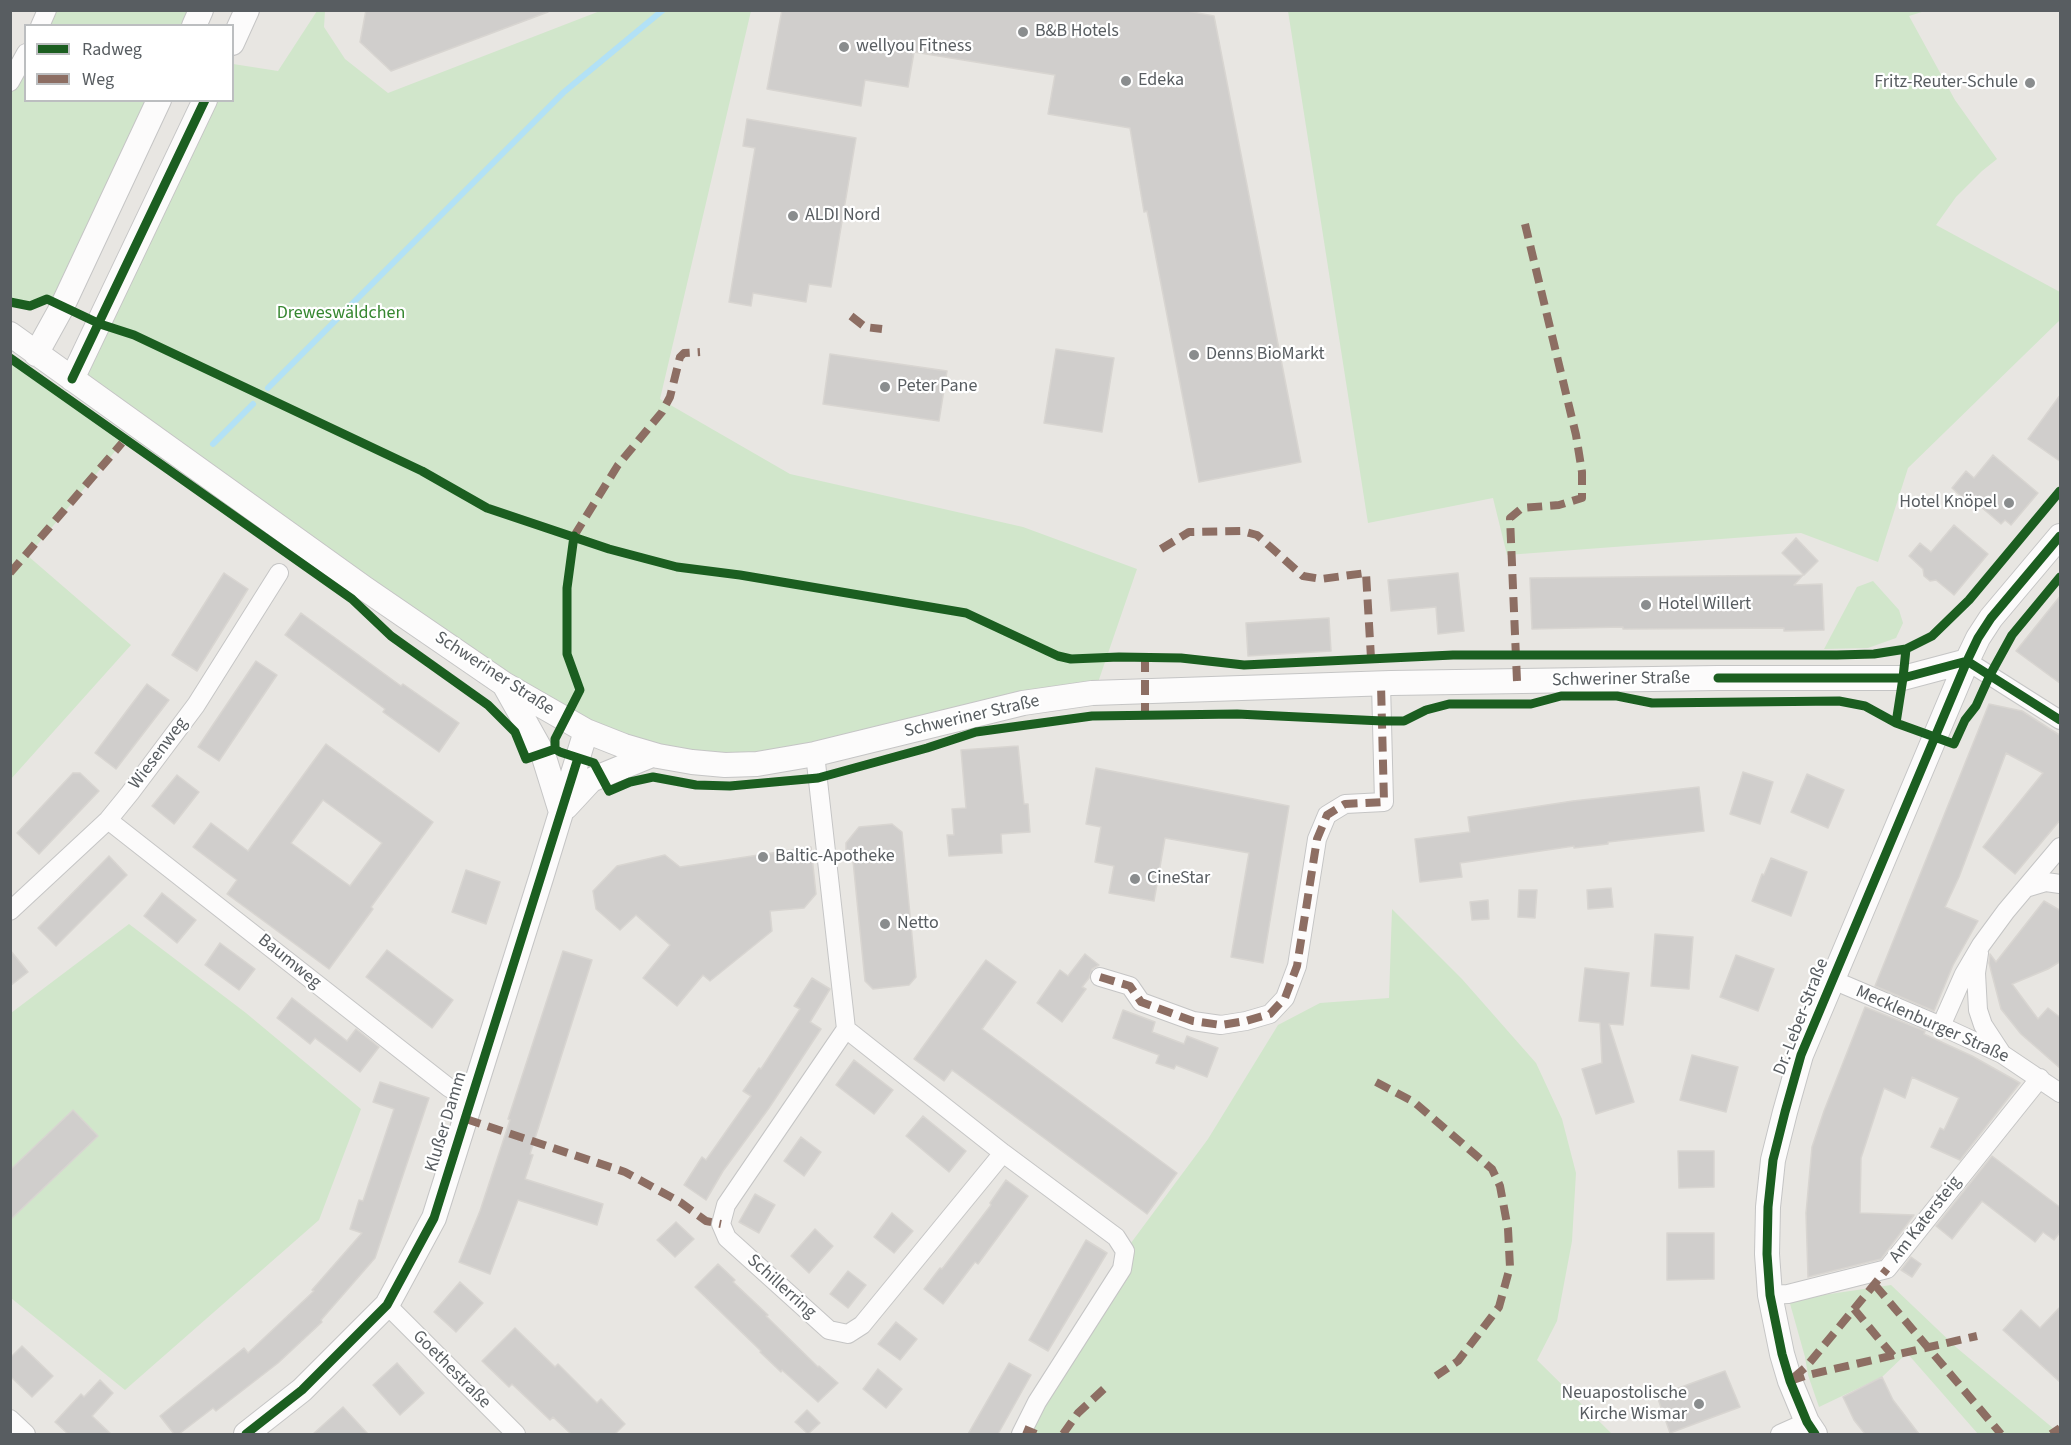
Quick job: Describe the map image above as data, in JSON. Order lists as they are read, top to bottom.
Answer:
{
  "streets": {
    "main road": ["Schweriner Straße", "Dr.-Leber-Straße", "Klußer Damm"],
    "street": [
      "Wiesenweg",
      "Baumweg",
      "Mecklenburger Straße",
      "Am Katersteig",
      "Schillerring",
      "Goethestraße"
    ]
  },
  "crossings": [
    ["Schweriner Straße", "Dr.-Leber-Straße"],
    ["Schweriner Straße", "Klußer Damm"],
    ["Wiesenweg", "Baumweg"],
    ["Baumweg", "Klußer Damm"],
    ["Dr.-Leber-Straße", "Mecklenburger Straße"],
    ["Dr.-Leber-Straße", "Am Katersteig"],
    ["Mecklenburger Straße", "Am Katersteig"],
    ["Klußer Damm", "Goethestraße"]
  ],
  "parks": ["Dreweswäldchen"],
  "places": [
    "B&B Hotels",
    "wellyou Fitness",
    "Edeka",
    "Fritz-Reuter-Schule",
    "ALDI Nord",
    "Denns BioMarkt",
    "Peter Pane",
    "Hotel Knöpel",
    "Hotel Willert",
    "Baltic-Apotheke",
    "CineStar",
    "Netto",
    "Neuapostolische Kirche Wismar"
  ],
  "legend": ["Radweg", "Weg"]
}
